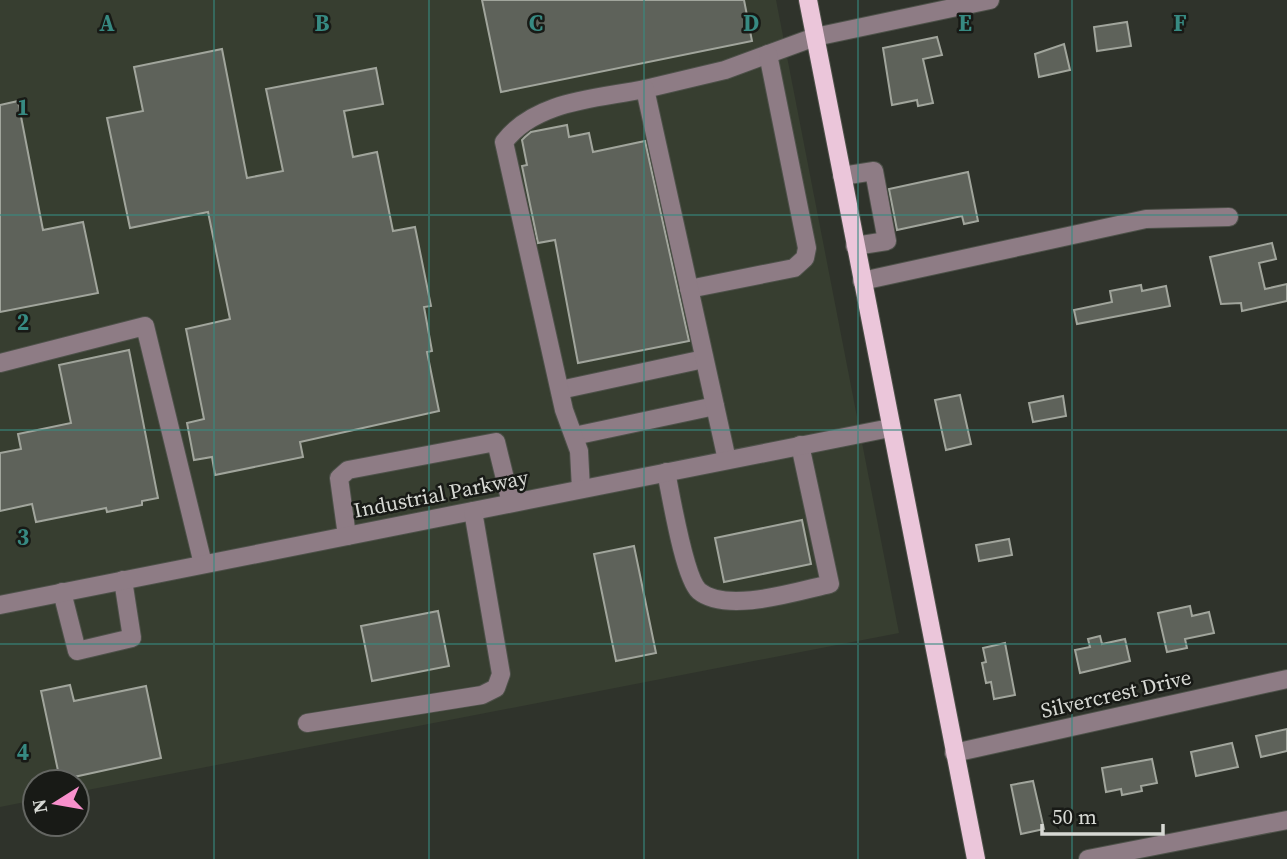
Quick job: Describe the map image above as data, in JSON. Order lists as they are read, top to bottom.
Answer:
{
  "streets": {
    "street": ["Industrial Parkway", "Silvercrest Drive"]
  },
  "scale_bar": "50 m",
  "north": "left",
  "grid": {
    "columns": [
      "A",
      "B",
      "C",
      "D",
      "E",
      "F"
    ],
    "rows": [
      "1",
      "2",
      "3",
      "4"
    ]
  }
}
